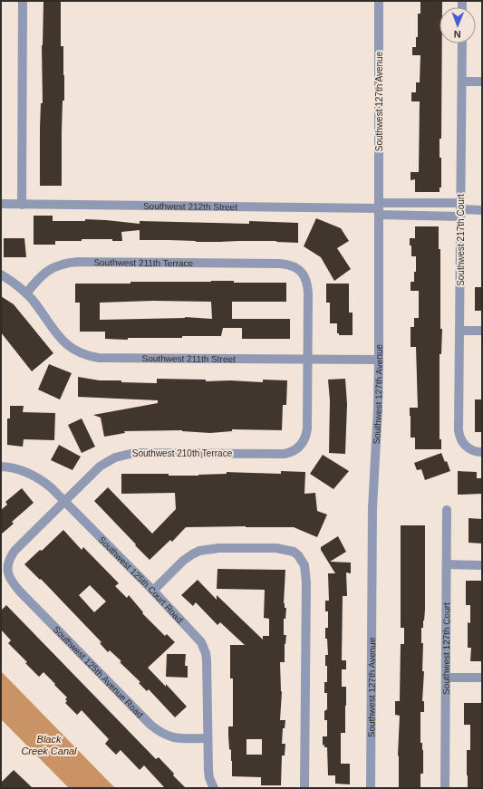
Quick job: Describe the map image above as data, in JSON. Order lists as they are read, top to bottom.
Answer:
{
  "streets": {
    "street": [
      "Southwest 127th Avenue",
      "Southwest 212th Street",
      "Southwest 217th Court",
      "Southwest 211th Terrace",
      "Southwest 211th Street",
      "Southwest 210th Terrace",
      "Southwest 125th Court Road",
      "Southwest 127th Court",
      "Southwest 125th Avenue Road"
    ]
  },
  "crossings": [
    ["Southwest 127th Avenue", "Southwest 212th Street"],
    ["Southwest 127th Avenue", "Southwest 211th Street"],
    ["Southwest 212th Street", "Southwest 217th Court"],
    ["Southwest 211th Terrace", "Southwest 211th Street"],
    ["Southwest 211th Terrace", "Southwest 210th Terrace"],
    ["Southwest 211th Street", "Southwest 210th Terrace"],
    ["Southwest 210th Terrace", "Southwest 125th Court Road"],
    ["Southwest 210th Terrace", "Southwest 125th Avenue Road"],
    ["Southwest 125th Court Road", "Southwest 125th Avenue Road"]
  ],
  "water": ["Black Creek Canal"],
  "north": "bottom"
}
